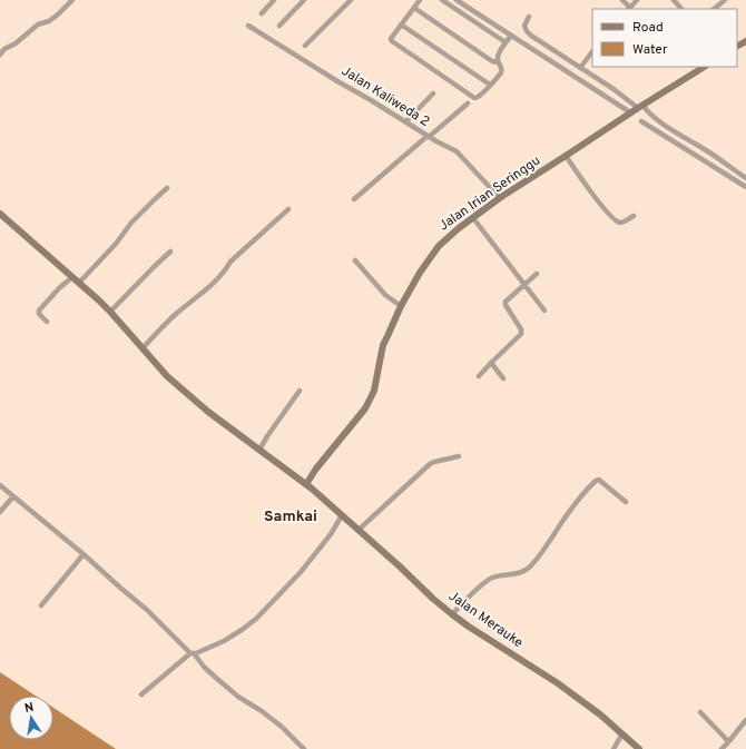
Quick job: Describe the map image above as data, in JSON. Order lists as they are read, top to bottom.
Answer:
{
  "streets": {
    "street": ["Jalan Kaliweda 2", "Jalan Irian Seringgu", "Jalan Merauke"]
  },
  "crossings": [
    ["Jalan Kaliweda 2", "Jalan Irian Seringgu"],
    ["Jalan Irian Seringgu", "Jalan Merauke"]
  ],
  "districts": ["Samkai"],
  "legend": ["Road", "Water"],
  "north": "top"
}
